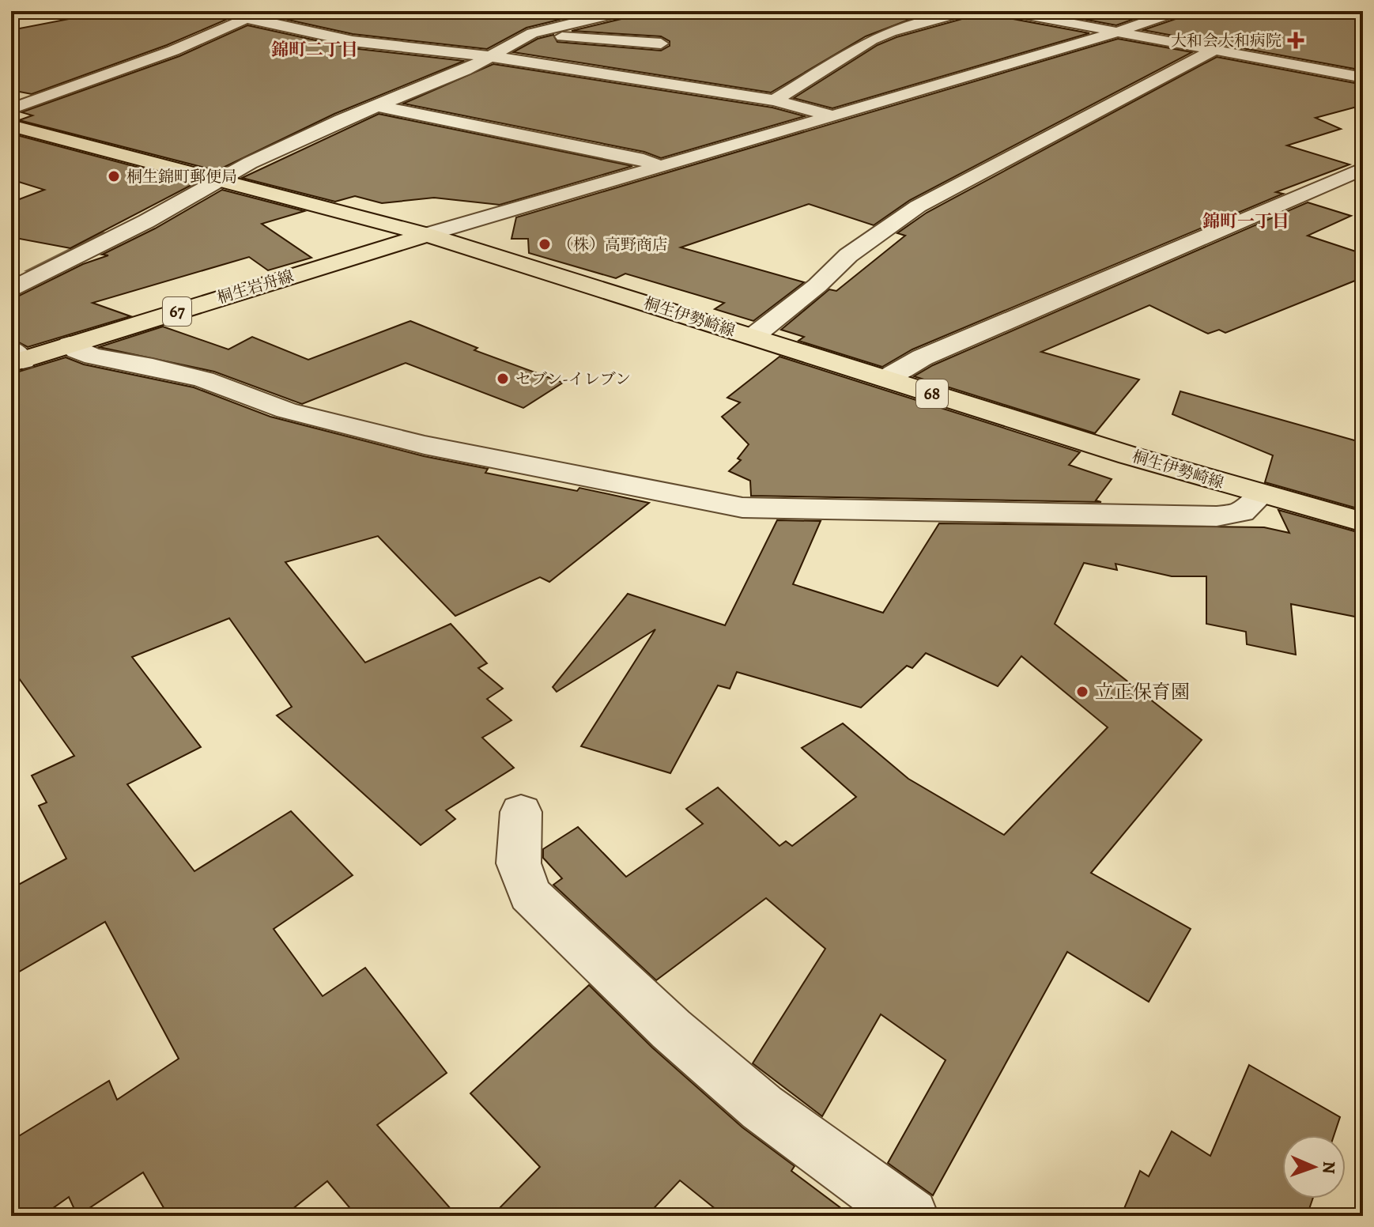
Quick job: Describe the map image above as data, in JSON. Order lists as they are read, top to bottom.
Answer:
{
  "streets": {
    "main road": [
      "桐生岩舟線",
      "67",
      "桐生伊勢崎線",
      "68"
    ]
  },
  "crossings": [
    ["桐生岩舟線", "桐生伊勢崎線"]
  ],
  "districts": ["錦町二丁目", "錦町一丁目"],
  "places": {
    "health": ["大和会大和病院"],
    "other": [
      "桐生錦町郵便局",
      "（株）高野商店",
      "セブン-イレブン",
      "立正保育園"
    ]
  },
  "north": "right"
}
